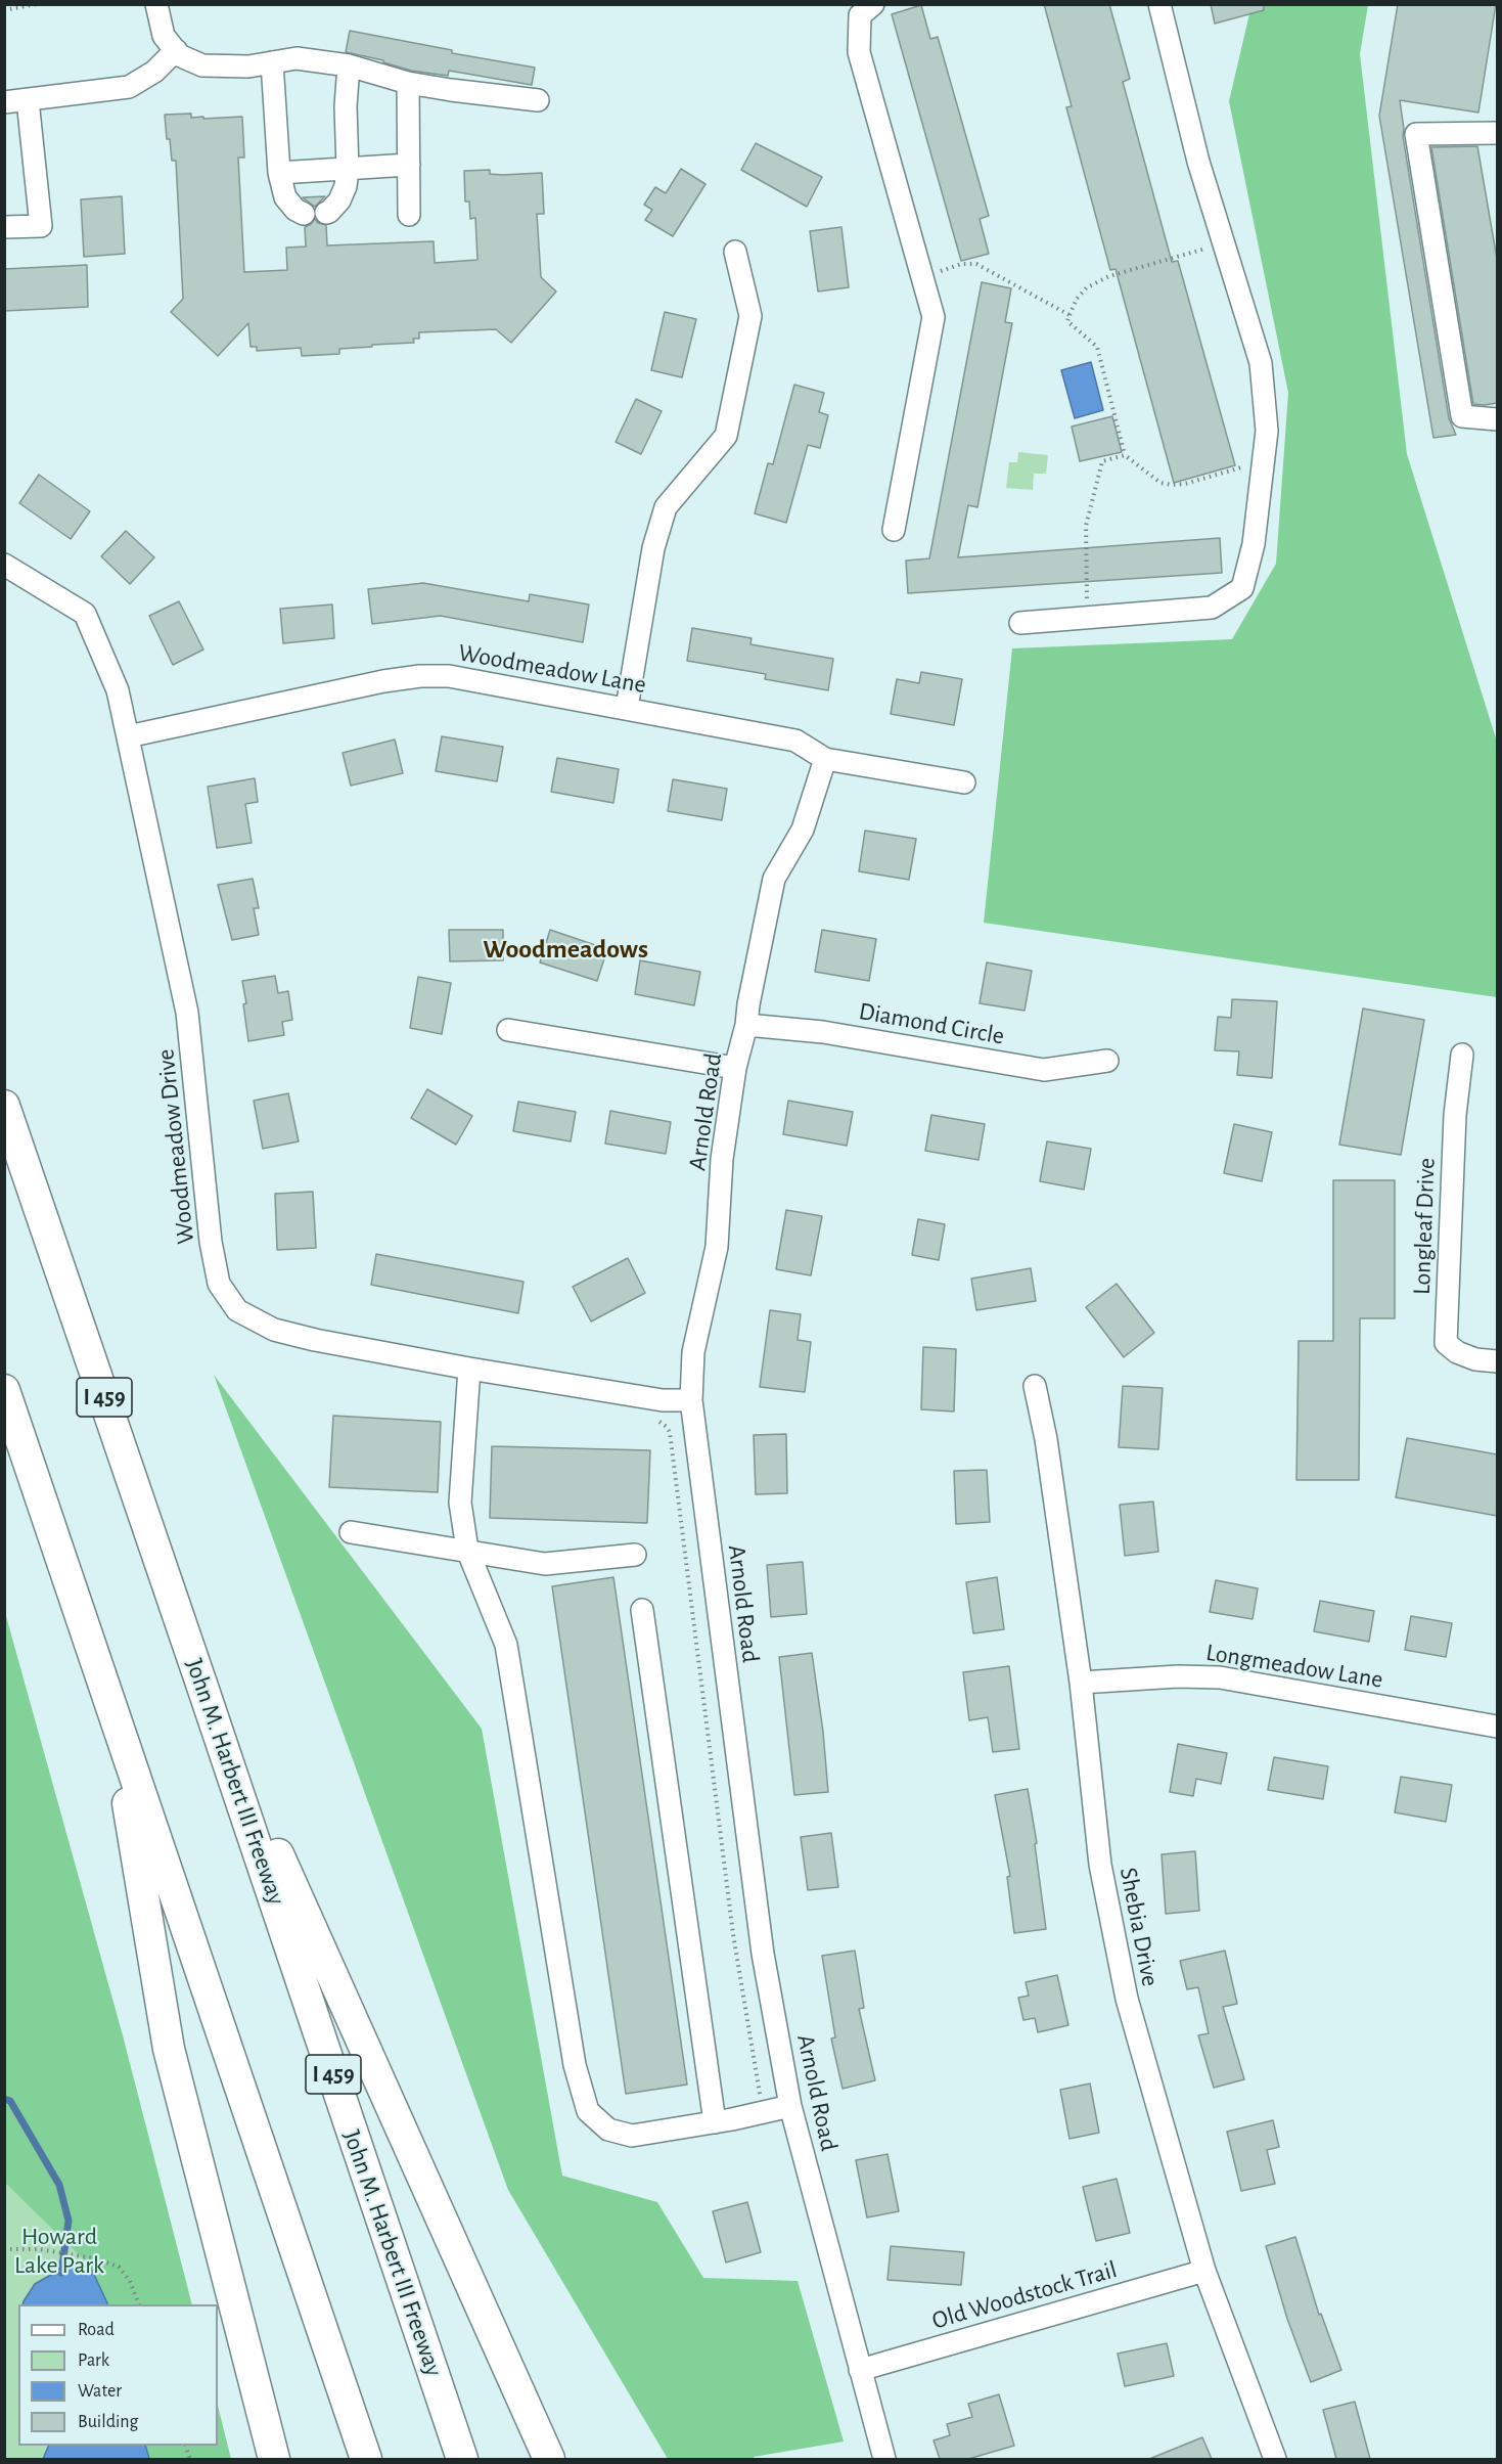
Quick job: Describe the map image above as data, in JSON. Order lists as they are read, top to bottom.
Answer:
{
  "streets": {
    "highway": ["I 459", "John M. Harbert III Freeway"],
    "street": [
      "Woodmeadow Lane",
      "Diamond Circle",
      "Arnold Road",
      "Woodmeadow Drive",
      "Longleaf Drive",
      "Longmeadow Lane",
      "Shebia Drive",
      "Old Woodstock Trail"
    ]
  },
  "crossings": [
    ["Woodmeadow Lane", "Arnold Road"],
    ["Woodmeadow Lane", "Woodmeadow Drive"],
    ["Diamond Circle", "Arnold Road"],
    ["Arnold Road", "Woodmeadow Drive"],
    ["Arnold Road", "Old Woodstock Trail"],
    ["Longmeadow Lane", "Shebia Drive"],
    ["Shebia Drive", "Old Woodstock Trail"]
  ],
  "districts": ["Woodmeadows"],
  "parks": ["Howard Lake Park"],
  "legend": [
    "Road",
    "Park",
    "Water",
    "Building"
  ]
}
